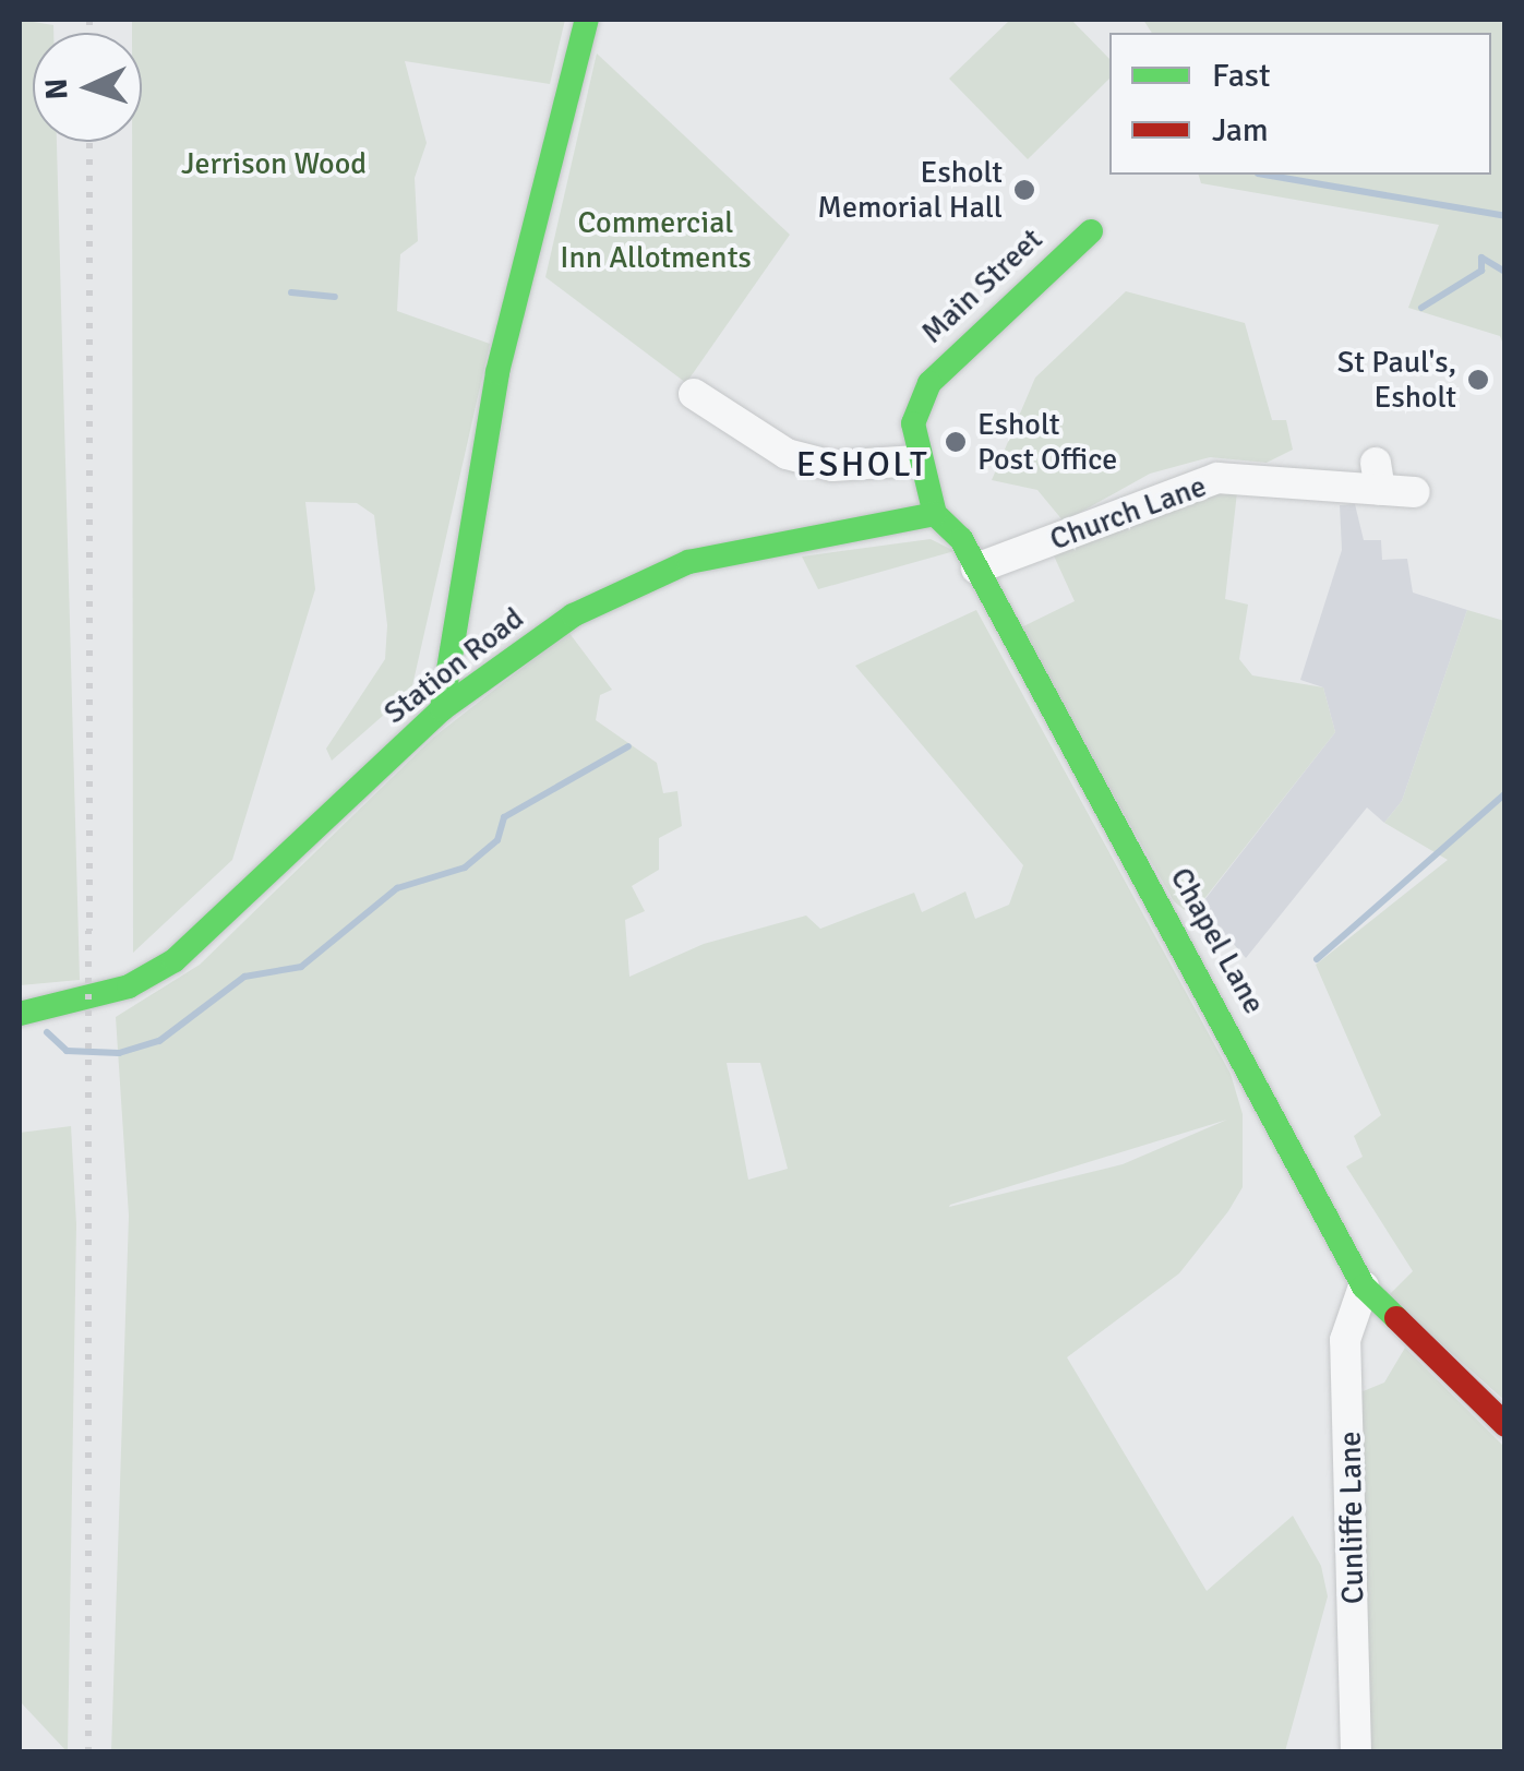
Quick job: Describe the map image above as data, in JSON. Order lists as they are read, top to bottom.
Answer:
{
  "streets": {
    "street": [
      "Main Street",
      "Church Lane",
      "Station Road",
      "Chapel Lane",
      "Cunliffe Lane"
    ]
  },
  "crossings": [
    ["Main Street", "Church Lane"],
    ["Main Street", "Station Road"],
    ["Main Street", "Chapel Lane"],
    ["Church Lane", "Chapel Lane"],
    ["Chapel Lane", "Cunliffe Lane"]
  ],
  "districts": ["ESHOLT"],
  "parks": ["Jerrison Wood", "Commercial Inn Allotments"],
  "places": ["Esholt Memorial Hall", "St Paul's, Esholt", "Esholt Post Office"],
  "legend": ["Fast", "Jam"],
  "north": "left"
}
